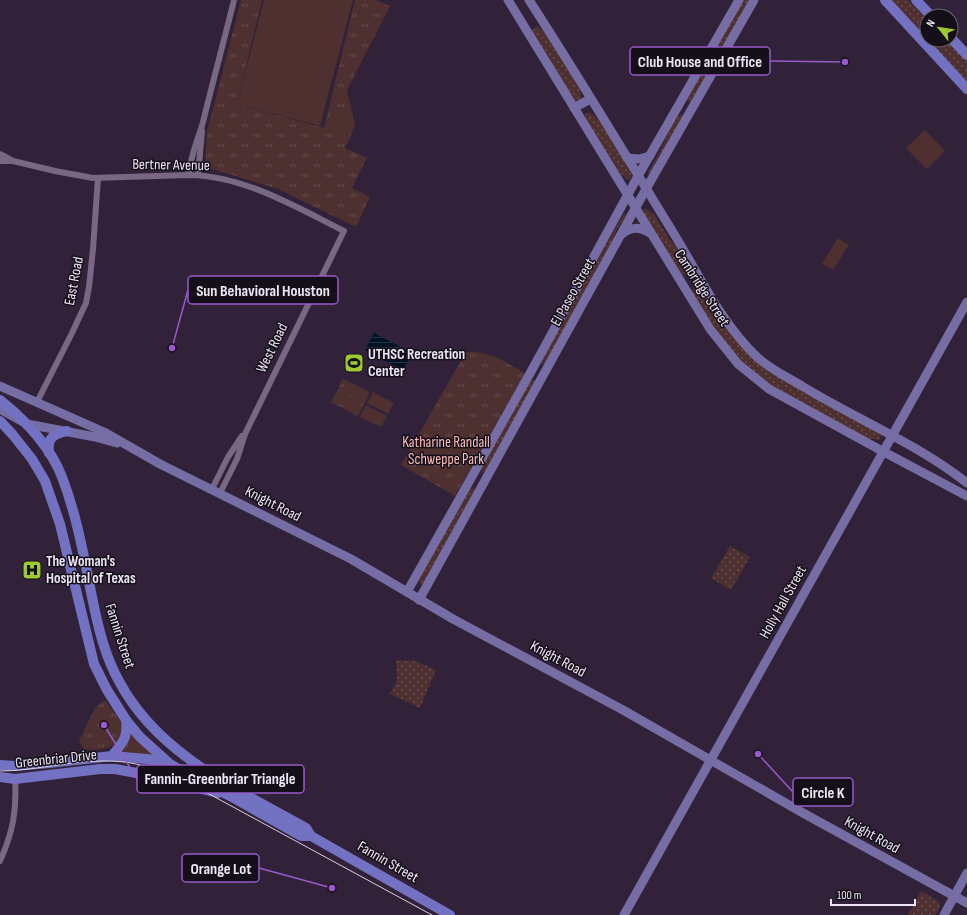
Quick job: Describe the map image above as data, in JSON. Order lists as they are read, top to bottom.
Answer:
{
  "streets": {
    "main road": ["Fannin Street", "Greenbriar Drive"],
    "street": [
      "Bertner Avenue",
      "East Road",
      "Cambridge Street",
      "El Paseo Street",
      "West Road",
      "Knight Road",
      "Holly Hall Street"
    ]
  },
  "crossings": [
    ["Bertner Avenue", "East Road"],
    ["Bertner Avenue", "West Road"],
    ["East Road", "Knight Road"],
    ["Cambridge Street", "El Paseo Street"],
    ["Cambridge Street", "Holly Hall Street"],
    ["El Paseo Street", "Knight Road"],
    ["West Road", "Knight Road"],
    ["Knight Road", "Holly Hall Street"],
    ["Knight Road", "Fannin Street"],
    ["Fannin Street", "Greenbriar Drive"]
  ],
  "parks": ["Katharine Randall Schweppe Park"],
  "places": {
    "other": [
      "Club House and Office",
      "Sun Behavioral Houston",
      "Fannin-Greenbriar Triangle",
      "Circle K",
      "Orange Lot"
    ],
    "sports": ["UTHSC Recreation Center"],
    "hospital": ["The Woman's Hospital of Texas"]
  },
  "scale_bar": "100 m",
  "north": "top left"
}
